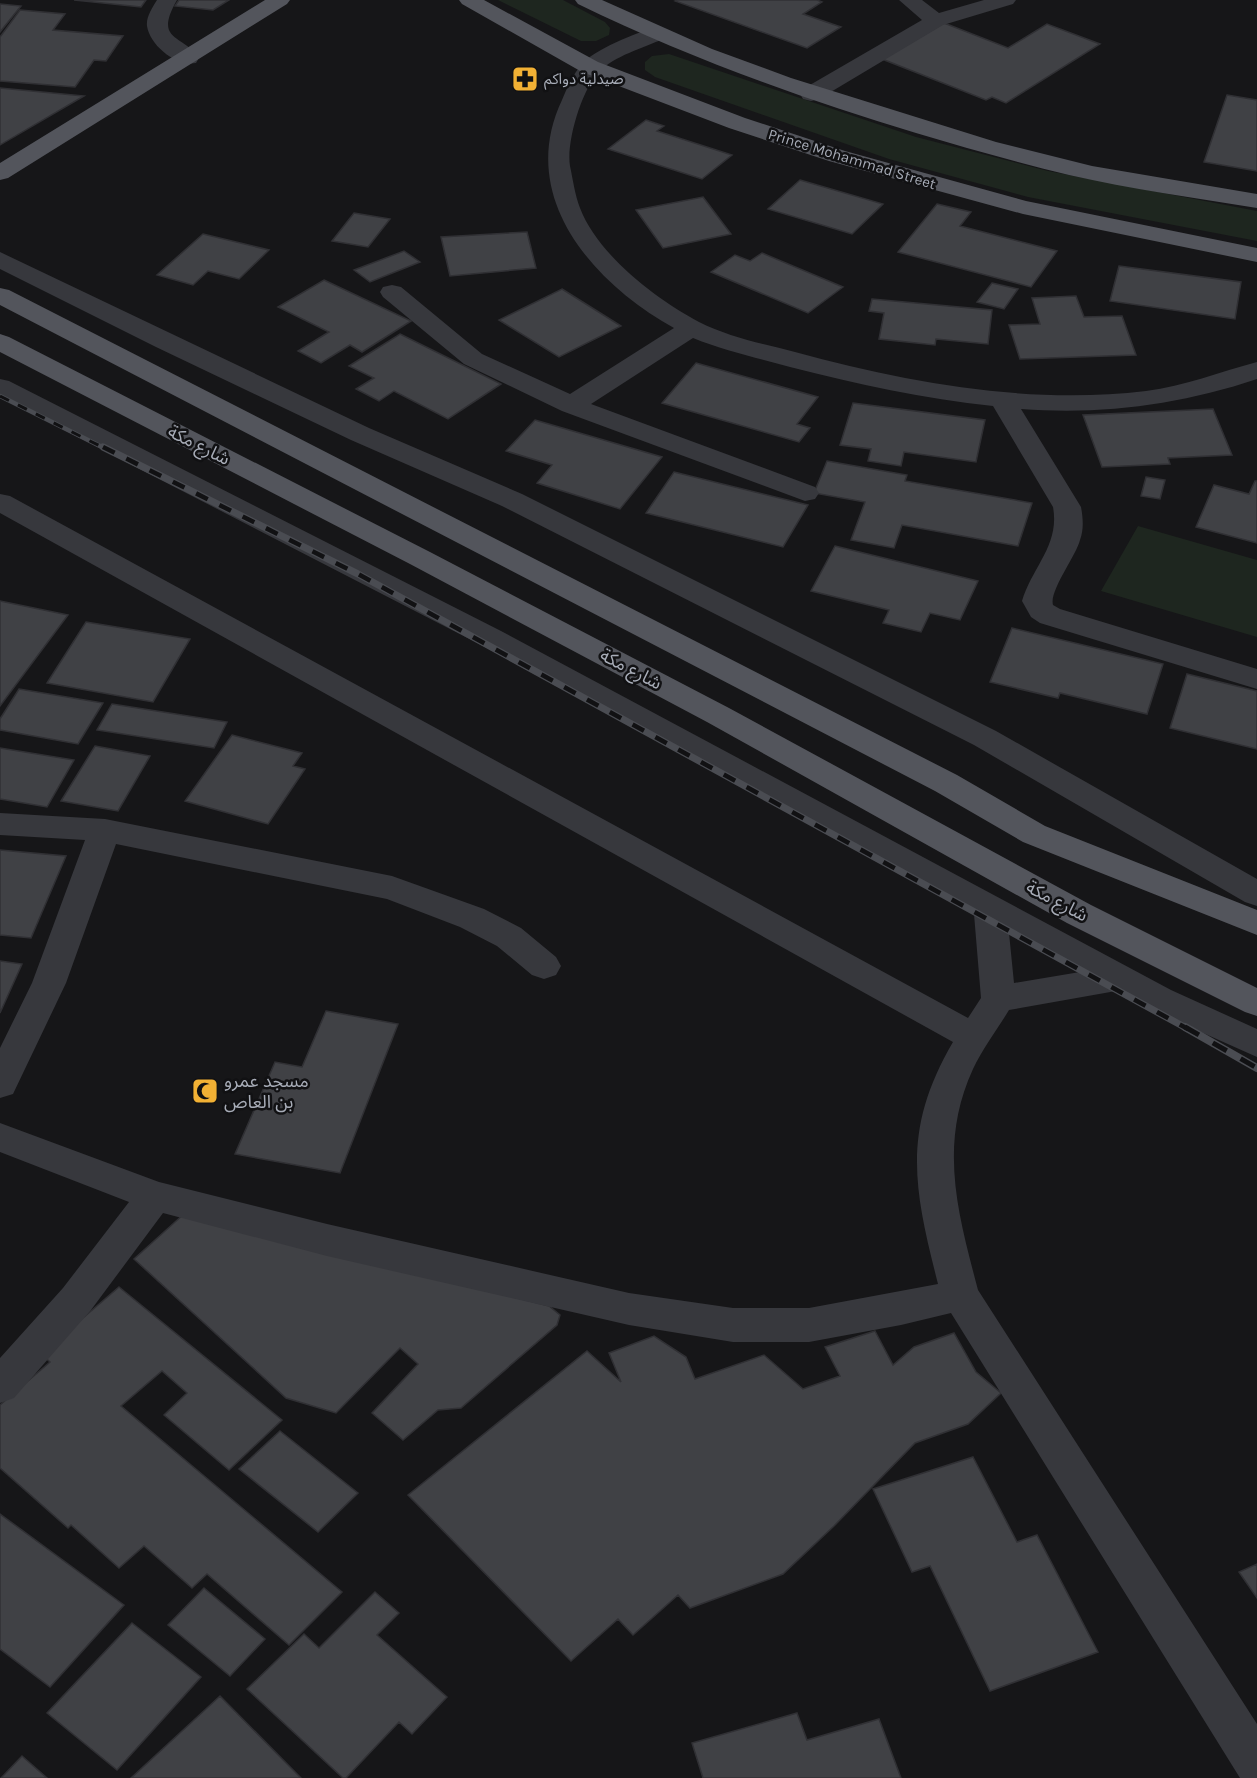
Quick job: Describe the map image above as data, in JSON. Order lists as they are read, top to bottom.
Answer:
{
  "streets": {
    "main road": ["Prince Mohammad Street", "شارع مكة"]
  },
  "places": {
    "pharmacy": ["صيدلية دواكم"],
    "mosque": ["مسجد عمرو بن العاص"]
  }
}
